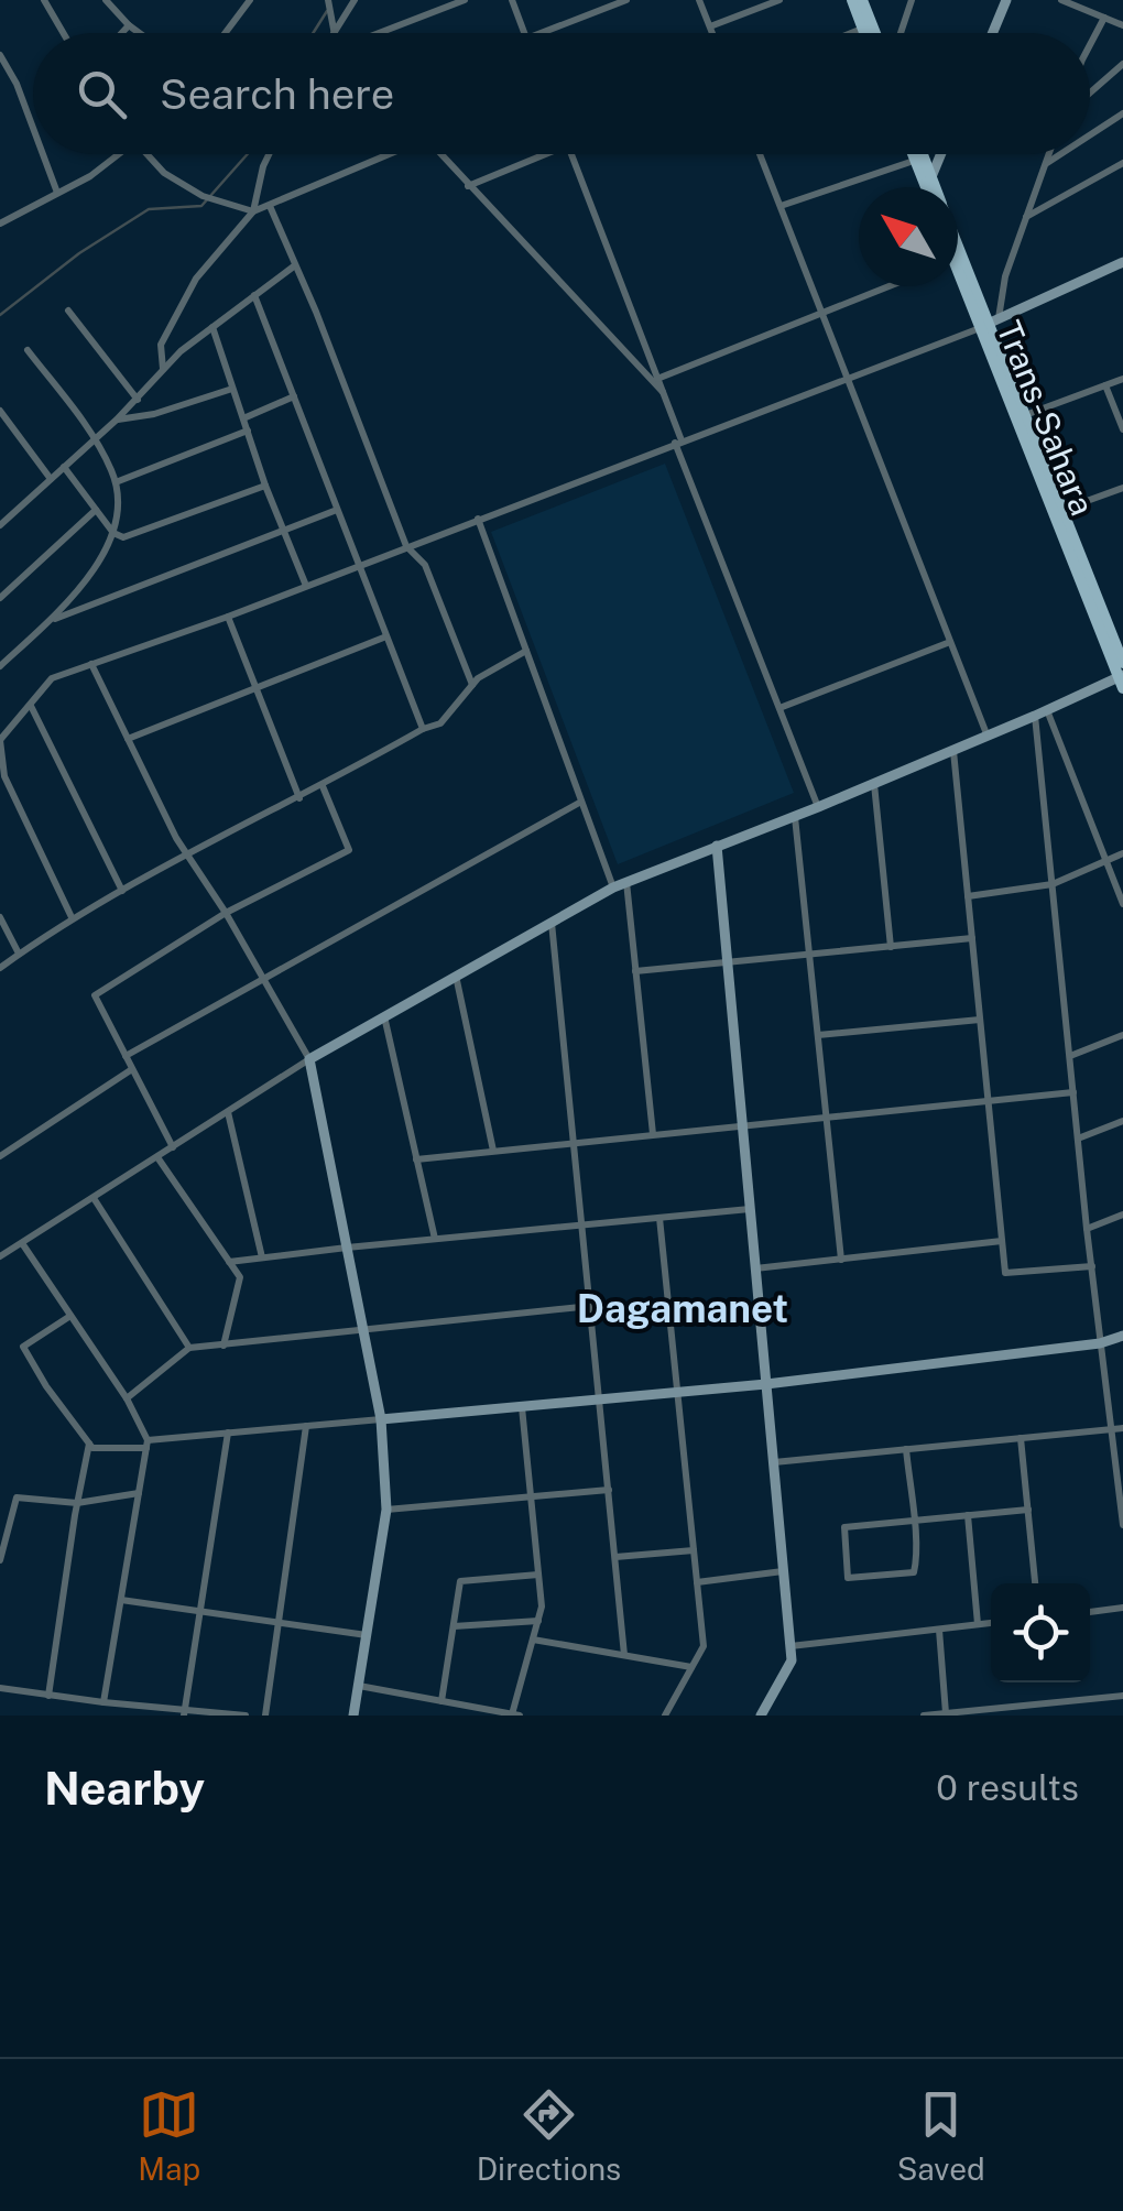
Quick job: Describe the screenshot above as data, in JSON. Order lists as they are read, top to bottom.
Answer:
{
  "streets": {
    "main road": ["Trans-Sahara"]
  },
  "districts": ["Dagamanet"],
  "north": "top left",
  "page": {
    "search": "Search here",
    "heading": ["Nearby", "0 results"],
    "nav": ["Map", "Directions", "Saved"]
  }
}
